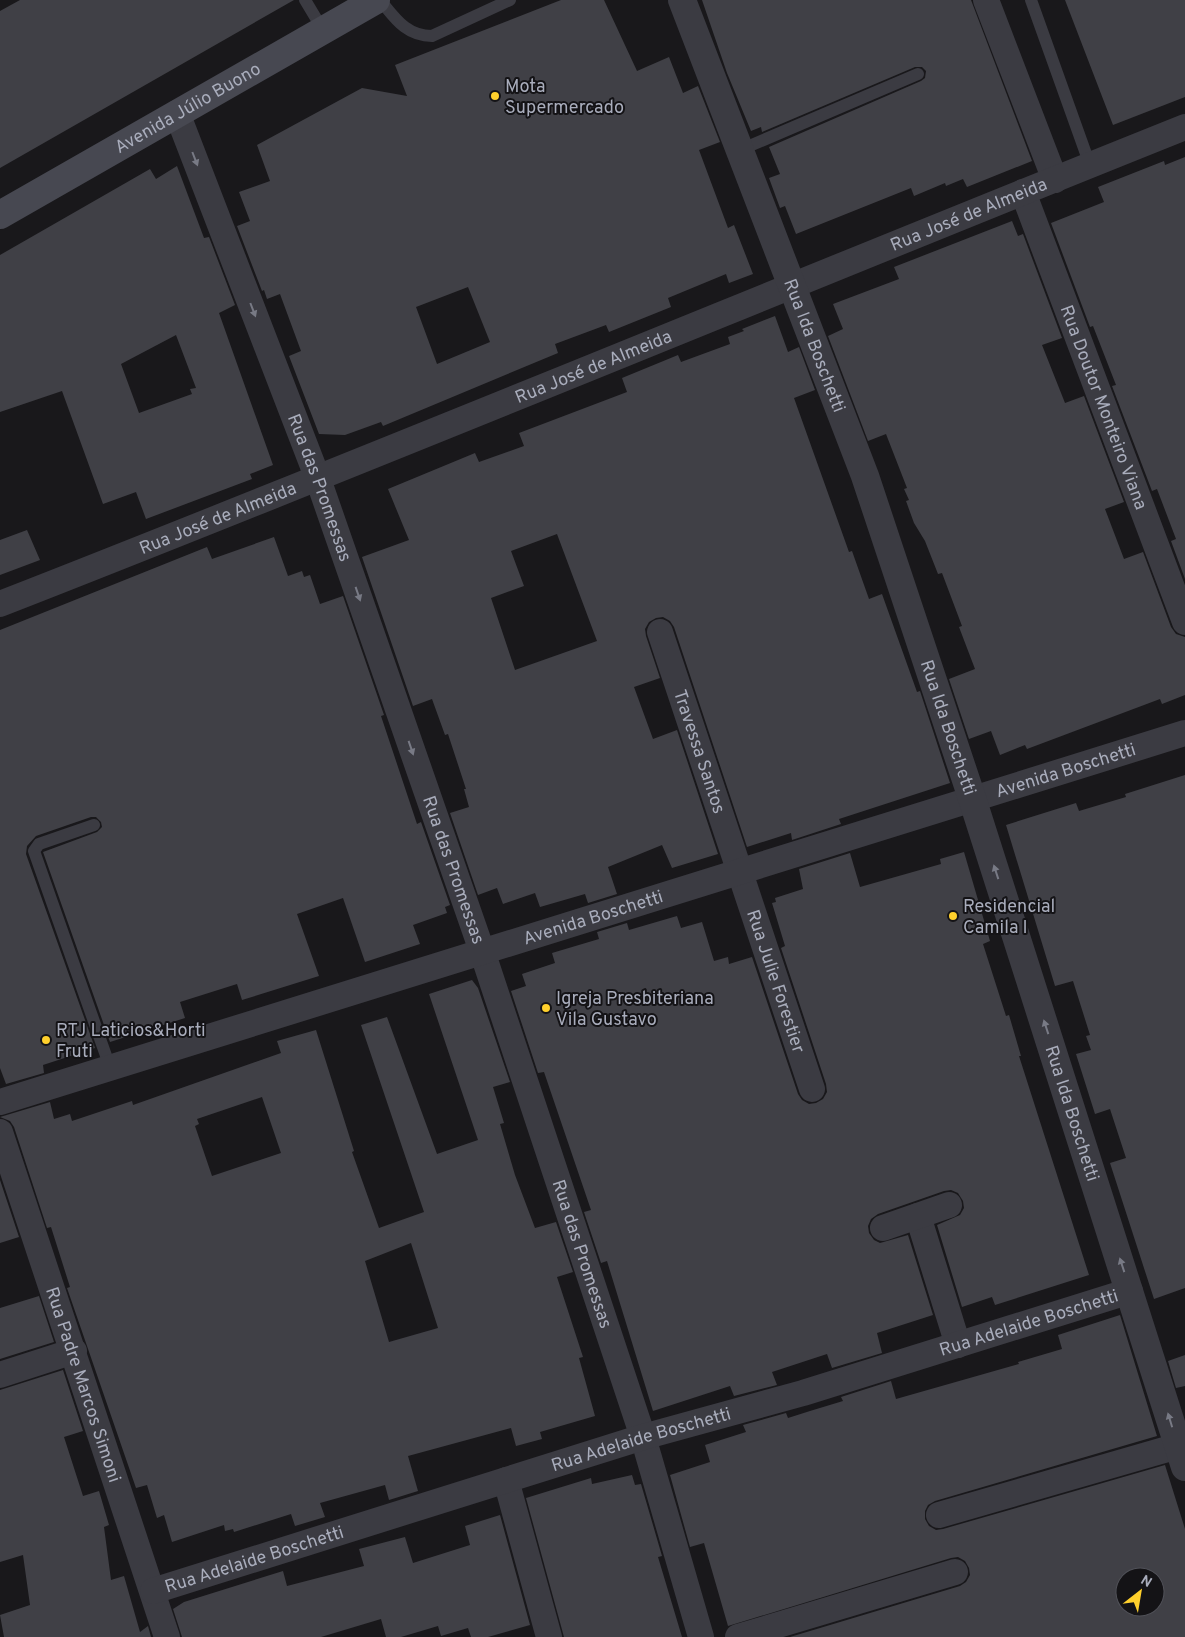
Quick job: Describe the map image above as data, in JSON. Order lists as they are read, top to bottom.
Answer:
{
  "streets": {
    "main road": ["Avenida Júlio Buono"],
    "street": [
      "Rua José de Almeida",
      "Rua Ida Boschetti",
      "Rua Doutor Monteiro Viana",
      "Rua das Promessas",
      "Travessa Santos",
      "Avenida Boschetti",
      "Rua Julie Forestier",
      "Rua Adelaide Boschetti",
      "Rua Padre Marcos Simoni"
    ]
  },
  "crossings": [
    ["Avenida Júlio Buono", "Rua das Promessas"],
    ["Rua José de Almeida", "Rua Ida Boschetti"],
    ["Rua José de Almeida", "Rua Doutor Monteiro Viana"],
    ["Rua José de Almeida", "Rua das Promessas"],
    ["Rua Ida Boschetti", "Avenida Boschetti"],
    ["Rua Ida Boschetti", "Rua Adelaide Boschetti"],
    ["Rua das Promessas", "Avenida Boschetti"],
    ["Rua das Promessas", "Rua Adelaide Boschetti"],
    ["Travessa Santos", "Avenida Boschetti"],
    ["Travessa Santos", "Rua Julie Forestier"],
    ["Avenida Boschetti", "Rua Julie Forestier"],
    ["Rua Adelaide Boschetti", "Rua Padre Marcos Simoni"]
  ],
  "one_way": ["Rua Ida Boschetti", "Rua das Promessas"],
  "places": [
    "Mota Supermercado",
    "Residencial Camila I",
    "Igreja Presbiteriana Vila Gustavo",
    "RTJ Laticios&Horti Fruti"
  ],
  "north": "top right"
}
